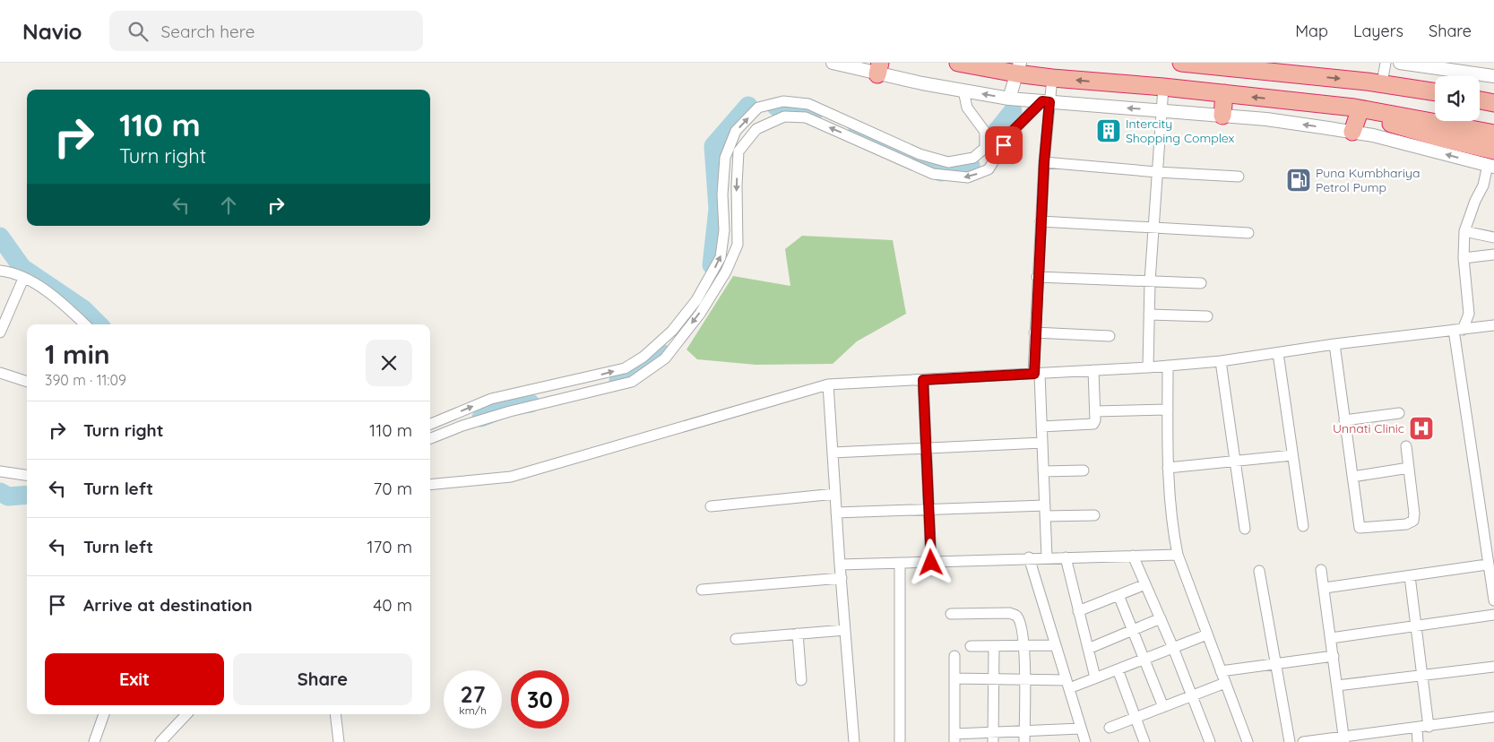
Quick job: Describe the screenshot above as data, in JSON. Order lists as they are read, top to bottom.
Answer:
{
  "places": {
    "building": ["Intercity Shopping Complex"],
    "fuel station": ["Puna Kumbhariya Petrol Pump"],
    "hospital": ["Unnati Clinic"]
  },
  "page": {
    "header": "Navio",
    "search": "Search here",
    "nav": ["Map", "Layers", "Share"],
    "turn": ["110 m", "Turn right"],
    "heading": ["1 min", "390 m · 11:09"],
    "list": [
      {
        "name": "Turn right",
        "value": "110 m"
      },
      {
        "name": "Turn left",
        "value": "70 m"
      },
      {
        "name": "Turn left",
        "value": "170 m"
      },
      {
        "name": "Arrive at destination",
        "value": "40 m"
      }
    ],
    "buttons": ["Exit", "Share"],
    "speed": "27 km/h",
    "limit": "30"
  }
}
